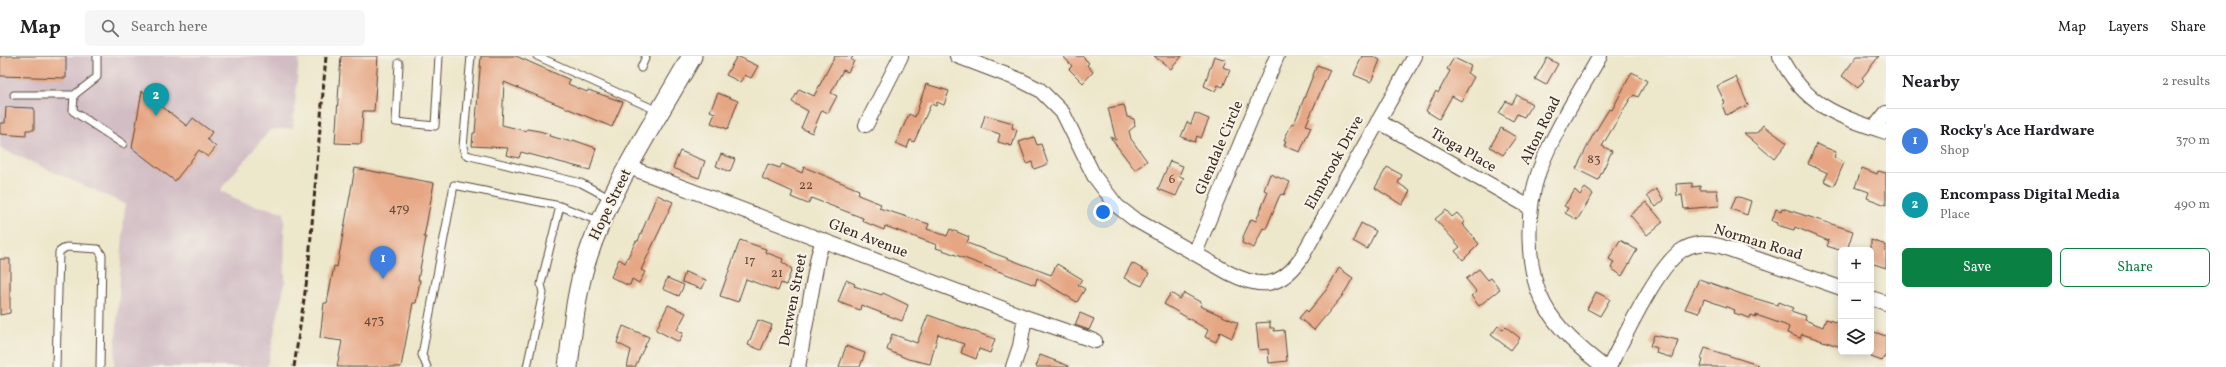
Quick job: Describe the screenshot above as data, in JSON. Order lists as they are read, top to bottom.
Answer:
{
  "streets": {
    "main road": ["Hope Street"],
    "street": [
      "Alton Road",
      "Glendale Circle",
      "Tioga Place",
      "Elmbrook Drive",
      "Glen Avenue",
      "Norman Road",
      "Derwen Street"
    ]
  },
  "crossings": [
    ["Alton Road", "Tioga Place"],
    ["Glendale Circle", "Elmbrook Drive"],
    ["Tioga Place", "Elmbrook Drive"],
    ["Hope Street", "Glen Avenue"],
    ["Glen Avenue", "Derwen Street"]
  ],
  "house_numbers": [
    "83",
    "6",
    "22",
    "479",
    "17",
    "21",
    "473"
  ],
  "page": {
    "header": "Map",
    "search": "Search here",
    "nav": ["Map", "Layers", "Share"],
    "heading": ["Nearby", "2 results"],
    "pins": ["2", "1"],
    "list": [
      {
        "mark": "1",
        "name": "Rocky's Ace Hardware",
        "note": "Shop",
        "value": "370 m"
      },
      {
        "mark": "2",
        "name": "Encompass Digital Media",
        "note": "Place",
        "value": "490 m"
      }
    ],
    "buttons": ["Save", "Share"],
    "map_buttons": ["+", "−"]
  }
}
